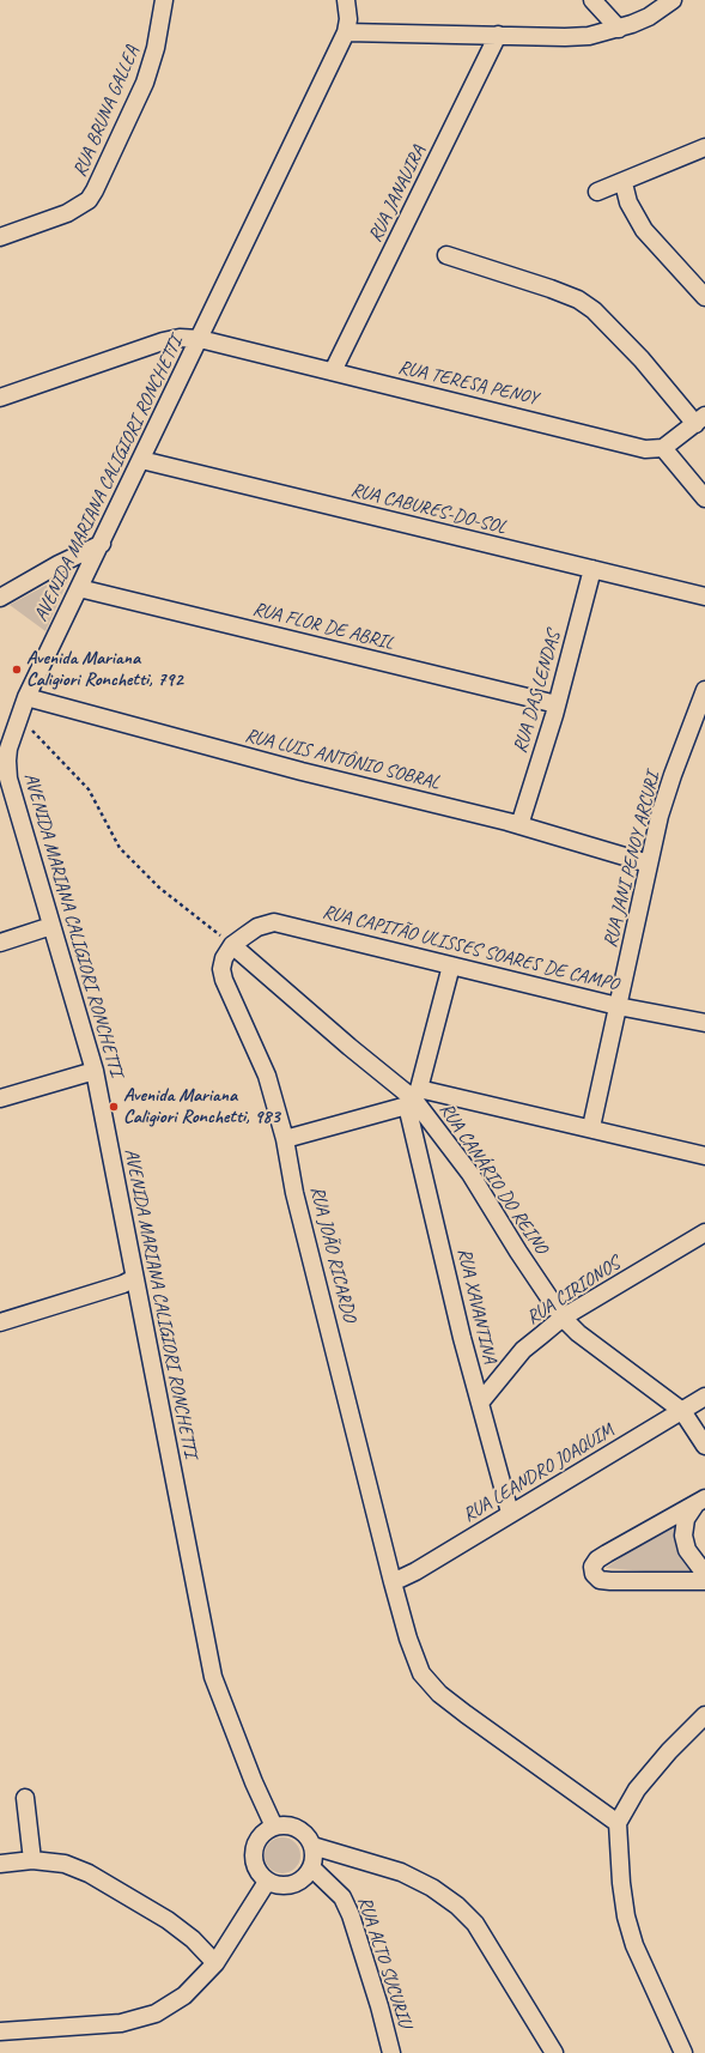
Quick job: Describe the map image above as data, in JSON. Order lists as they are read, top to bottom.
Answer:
{
  "streets": {
    "street": [
      "RUA BRUNA GALLEA",
      "RUA JANAUIRA",
      "RUA TERESA PENOY",
      "AVENIDA MARIANA CALIGIORI RONCHETTI",
      "RUA CABURES-DO-SOL",
      "RUA FLOR DE ABRIL",
      "RUA DAS LENDAS",
      "RUA LUIS ANTÔNIO SOBRAL",
      "RUA JANI PENOY ARCURI",
      "RUA CAPITÃO ULISSES SOARES DE CAMPO",
      "RUA CANÁRIO DO REINO",
      "RUA JOÃO RICARDO",
      "RUA CIRIONOS",
      "RUA XAVANTINA",
      "RUA LEANDRO JOAQUIM",
      "RUA ALTO SUCURIU"
    ]
  },
  "crossings": [
    ["RUA JANAUIRA", "RUA TERESA PENOY"],
    ["RUA TERESA PENOY", "AVENIDA MARIANA CALIGIORI RONCHETTI"],
    ["AVENIDA MARIANA CALIGIORI RONCHETTI", "RUA CABURES-DO-SOL"],
    ["AVENIDA MARIANA CALIGIORI RONCHETTI", "RUA FLOR DE ABRIL"],
    ["AVENIDA MARIANA CALIGIORI RONCHETTI", "RUA LUIS ANTÔNIO SOBRAL"],
    ["AVENIDA MARIANA CALIGIORI RONCHETTI", "RUA ALTO SUCURIU"],
    ["RUA CABURES-DO-SOL", "RUA DAS LENDAS"],
    ["RUA FLOR DE ABRIL", "RUA DAS LENDAS"],
    ["RUA DAS LENDAS", "RUA LUIS ANTÔNIO SOBRAL"],
    ["RUA LUIS ANTÔNIO SOBRAL", "RUA JANI PENOY ARCURI"],
    ["RUA JANI PENOY ARCURI", "RUA CAPITÃO ULISSES SOARES DE CAMPO"],
    ["RUA CAPITÃO ULISSES SOARES DE CAMPO", "RUA CANÁRIO DO REINO"],
    ["RUA CAPITÃO ULISSES SOARES DE CAMPO", "RUA JOÃO RICARDO"],
    ["RUA CAPITÃO ULISSES SOARES DE CAMPO", "RUA XAVANTINA"],
    ["RUA CANÁRIO DO REINO", "RUA JOÃO RICARDO"],
    ["RUA CANÁRIO DO REINO", "RUA CIRIONOS"],
    ["RUA CANÁRIO DO REINO", "RUA XAVANTINA"],
    ["RUA CANÁRIO DO REINO", "RUA LEANDRO JOAQUIM"],
    ["RUA JOÃO RICARDO", "RUA LEANDRO JOAQUIM"],
    ["RUA CIRIONOS", "RUA XAVANTINA"],
    ["RUA XAVANTINA", "RUA LEANDRO JOAQUIM"]
  ],
  "places": ["Avenida Mariana Caligiori Ronchetti, 792", "Avenida Mariana Caligiori Ronchetti, 983"]
}
